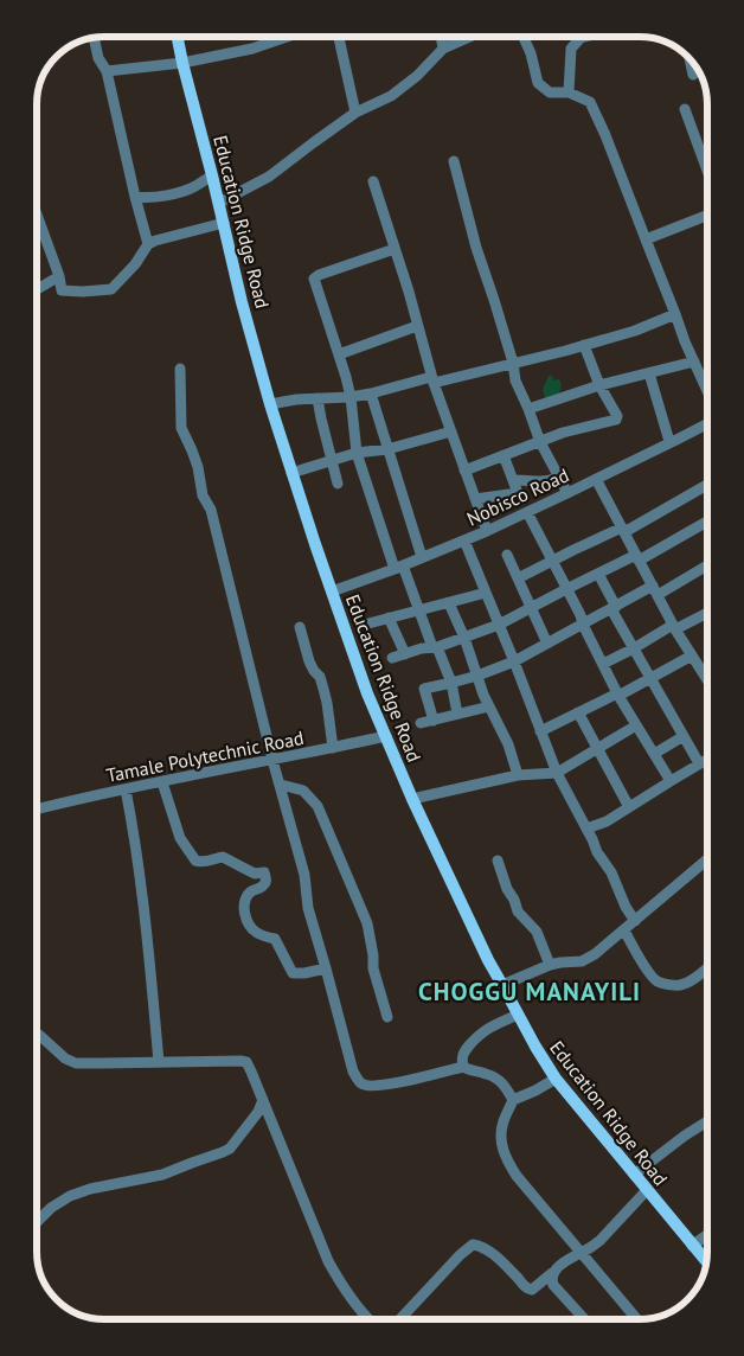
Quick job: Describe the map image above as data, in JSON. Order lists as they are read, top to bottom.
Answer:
{
  "streets": {
    "main road": ["Education Ridge Road"],
    "street": ["Nobisco Road", "Tamale Polytechnic Road"]
  },
  "crossings": [
    ["Education Ridge Road", "Nobisco Road"],
    ["Education Ridge Road", "Tamale Polytechnic Road"]
  ],
  "districts": ["CHOGGU MANAYILI"]
}
